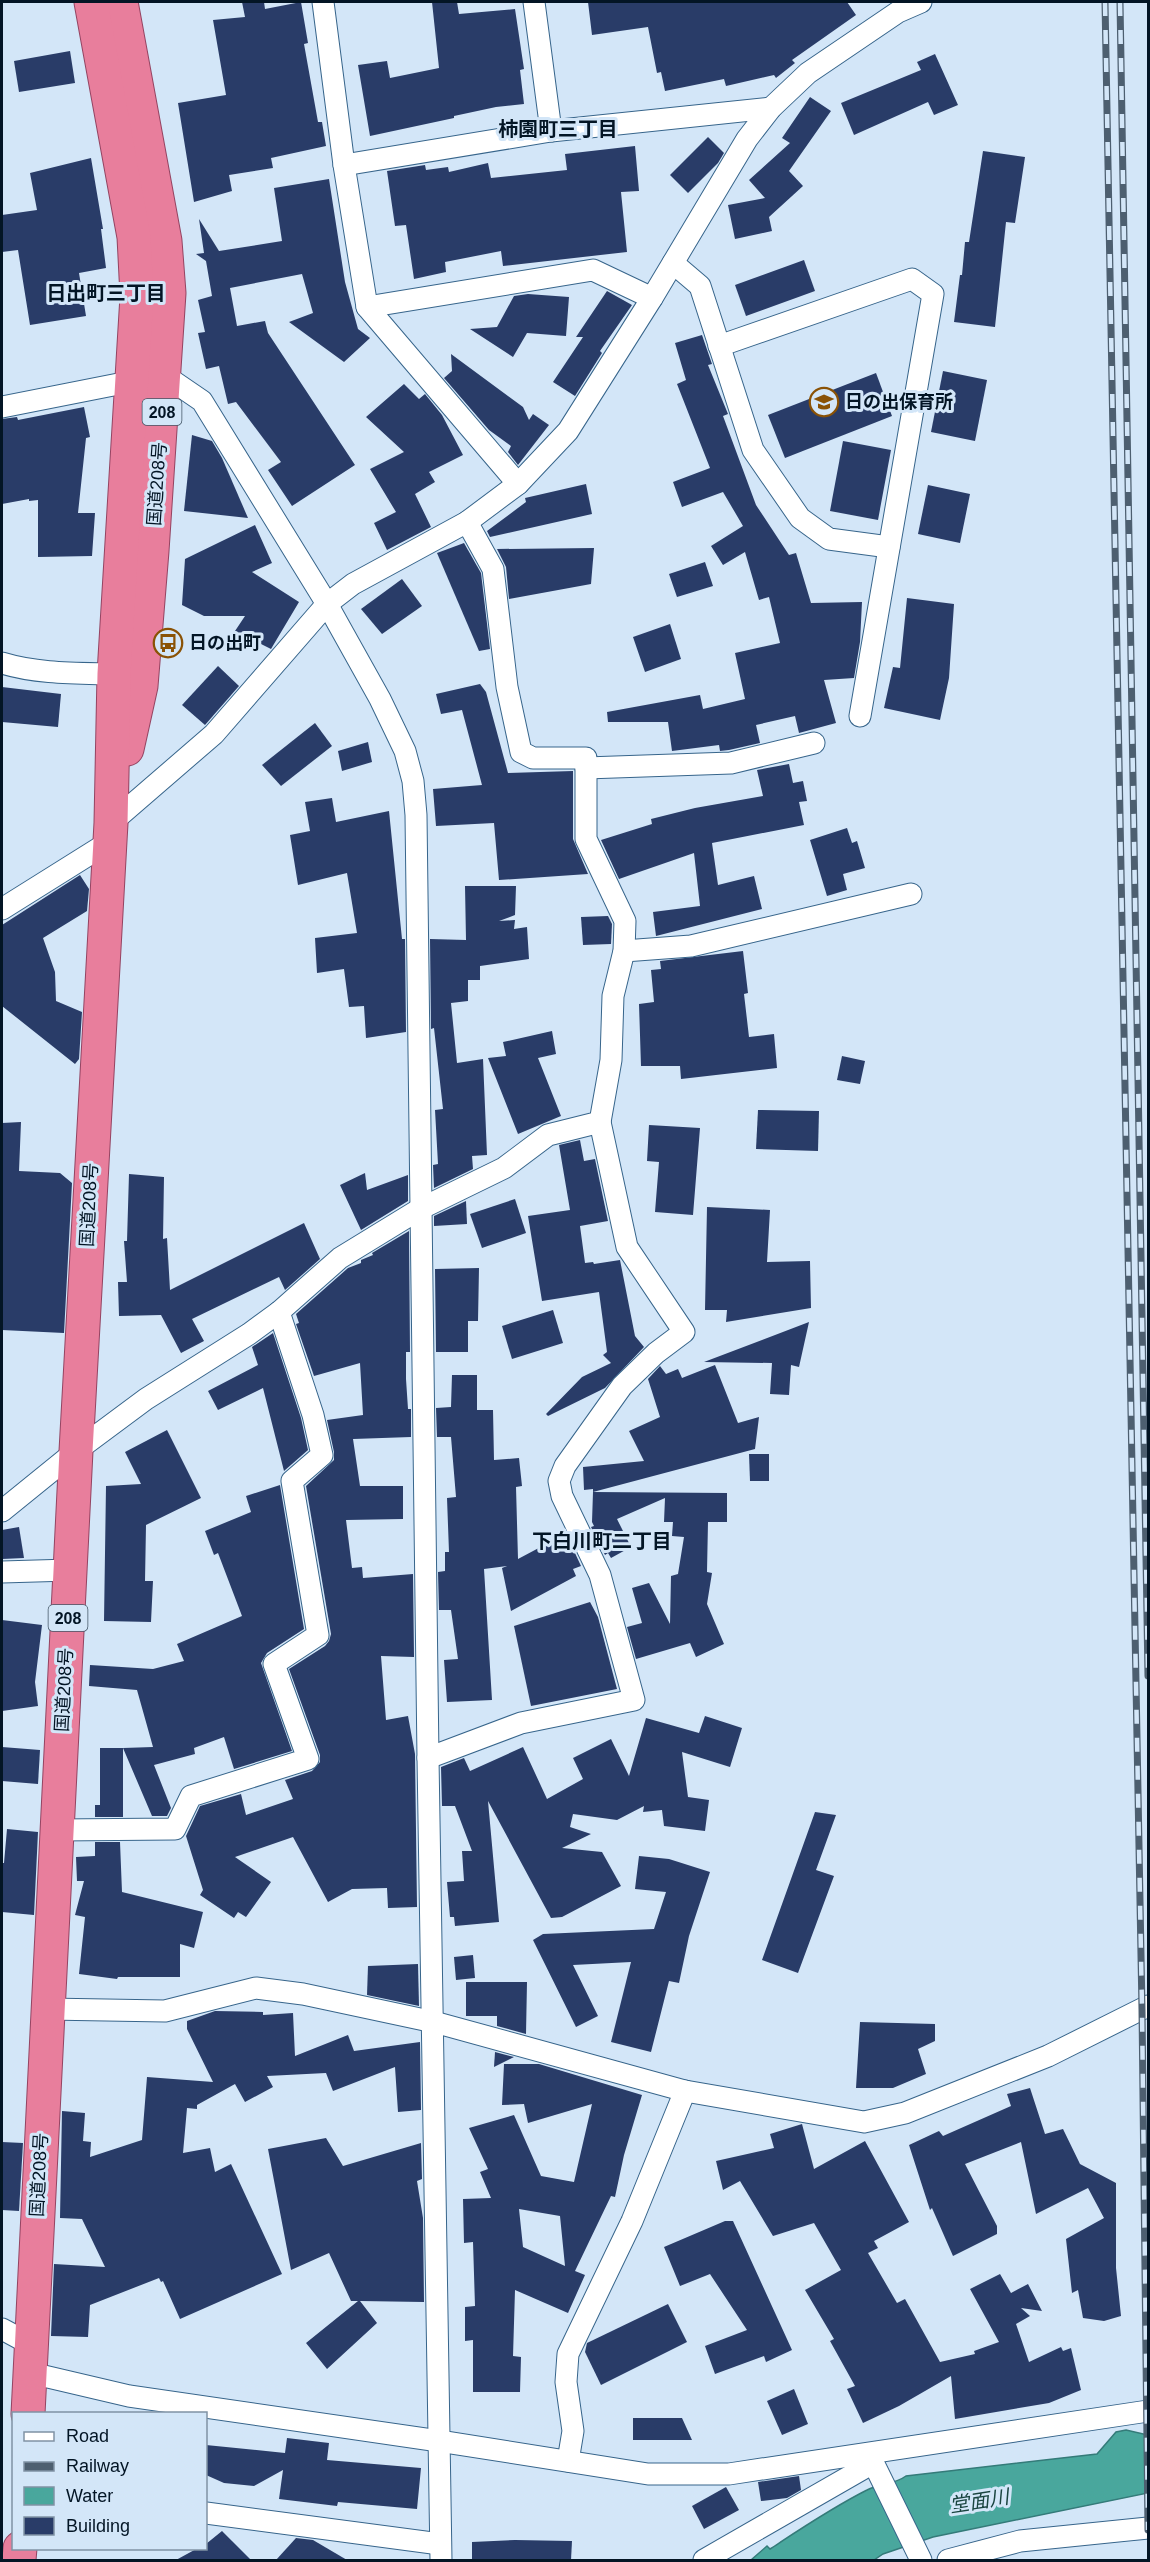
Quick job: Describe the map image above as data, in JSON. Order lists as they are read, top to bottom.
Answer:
{
  "streets": {
    "highway": ["208", "国道208号"]
  },
  "districts": ["柿園町三丁目", "日出町三丁目", "下白川町二丁目"],
  "water": ["堂面川"],
  "places": {
    "school or university": ["日の出保育所"],
    "bus stop": ["日の出町"]
  },
  "legend": [
    "Road",
    "Railway",
    "Water",
    "Building"
  ]
}
